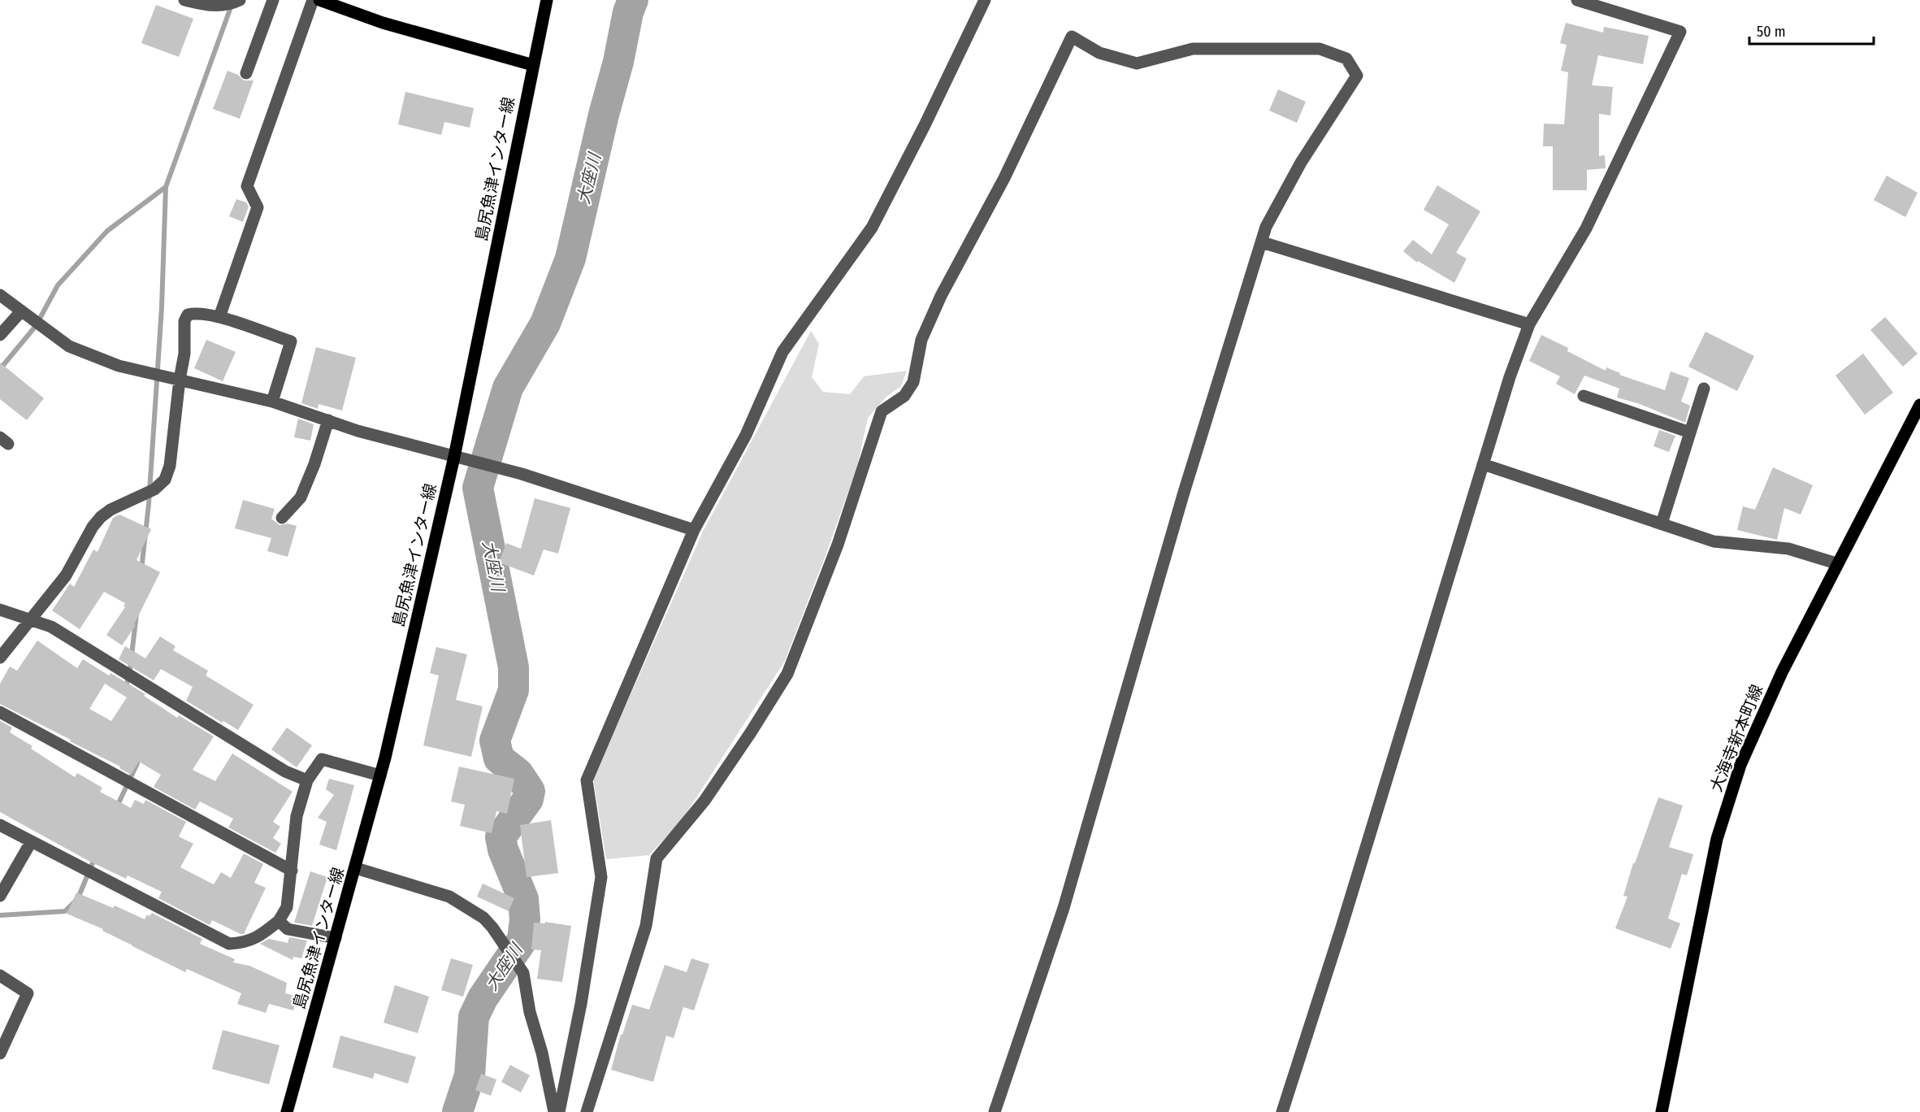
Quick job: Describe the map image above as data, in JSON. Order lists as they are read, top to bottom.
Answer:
{
  "streets": {
    "main road": ["島尻魚津インター線", "大海寺新本町線"]
  },
  "water": ["大座川"],
  "scale_bar": "50 m"
}
